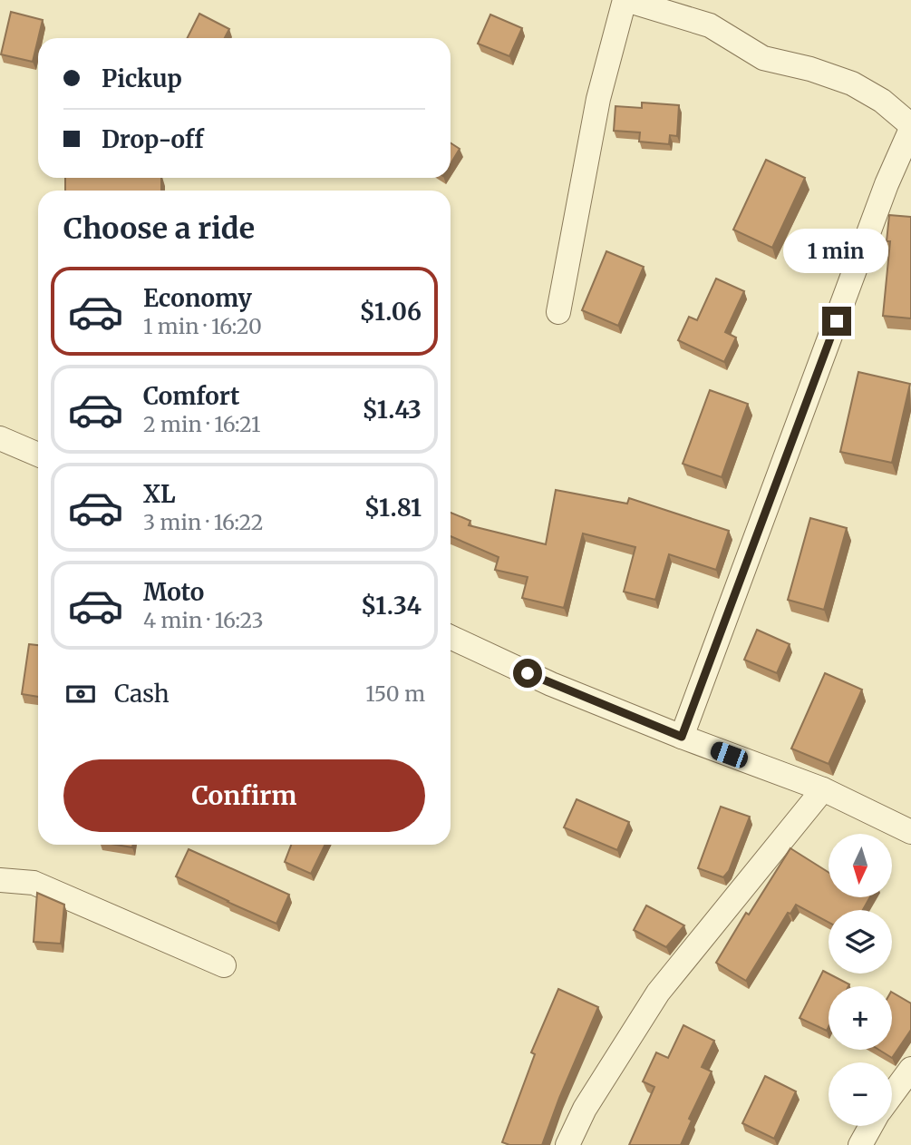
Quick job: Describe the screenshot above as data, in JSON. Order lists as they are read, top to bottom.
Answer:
{
  "north": "bottom",
  "page": {
    "banner": ["Pickup", "Drop-off"],
    "heading": "Choose a ride",
    "bubble": "1 min",
    "list": [
      {
        "name": "Economy",
        "note": "1 min · 16:20",
        "value": "$1.06"
      },
      {
        "name": "Comfort",
        "note": "2 min · 16:21",
        "value": "$1.43"
      },
      {
        "name": "XL",
        "note": "3 min · 16:22",
        "value": "$1.81"
      },
      {
        "name": "Moto",
        "note": "4 min · 16:23",
        "value": "$1.34"
      }
    ],
    "pay": ["Cash", "150 m"],
    "buttons": "Confirm",
    "map_buttons": ["+", "−"]
  }
}
